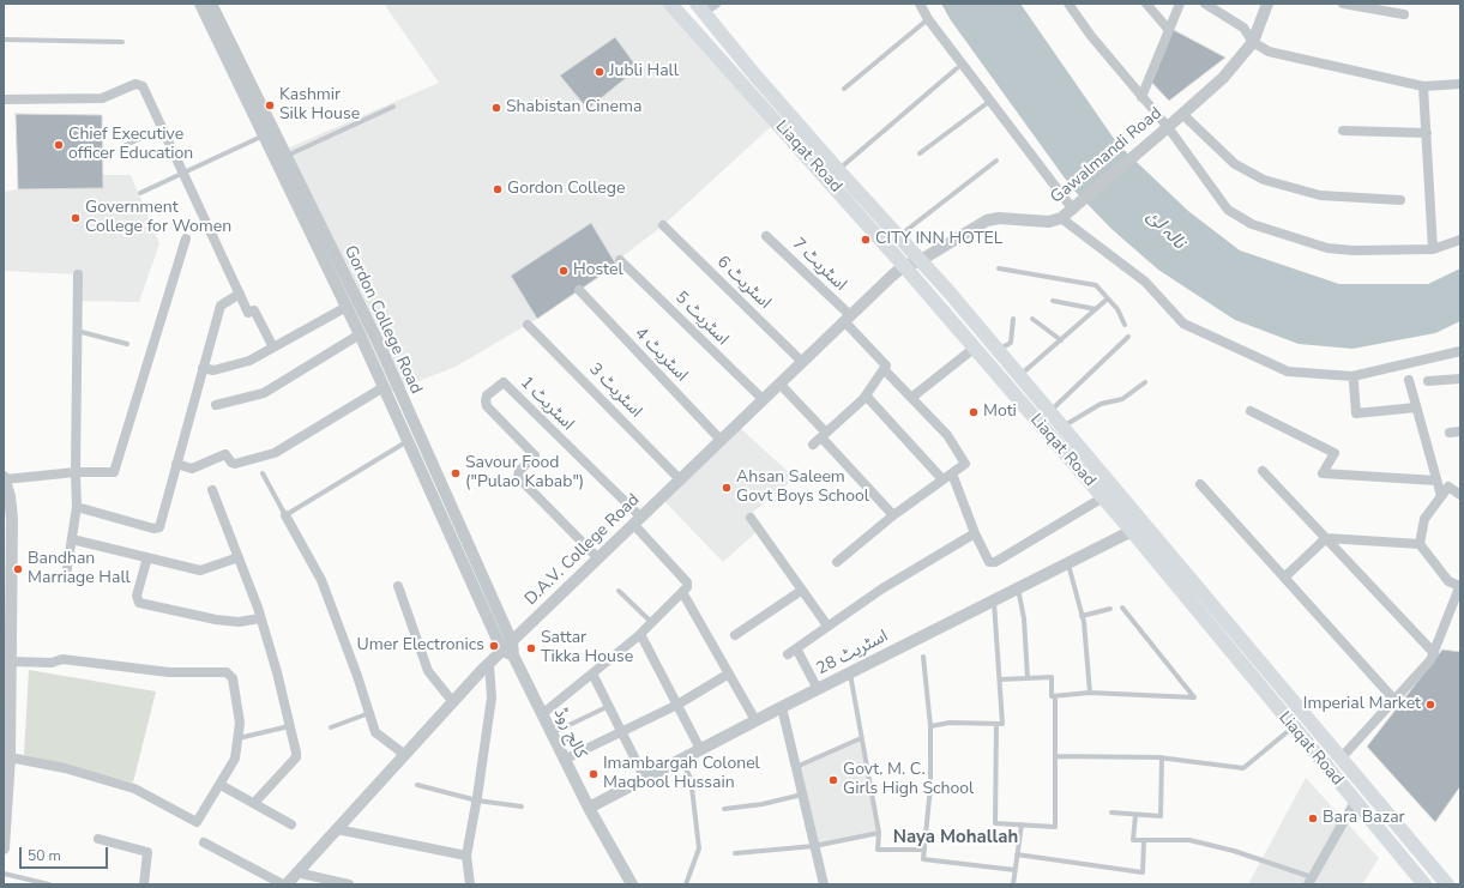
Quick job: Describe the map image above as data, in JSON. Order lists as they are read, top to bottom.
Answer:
{
  "streets": {
    "main road": ["Liaqat Road"],
    "street": [
      "Gawalmandi Road",
      "اسٹریٹ 7",
      "اسٹریٹ 6",
      "اسٹریٹ 5",
      "Gordon College Road",
      "اسٹریٹ 4",
      "اسٹریٹ 3",
      "اسٹریٹ 1",
      "D.A.V. College Road",
      "اسٹریٹ 28",
      "کالج روڈ"
    ]
  },
  "crossings": [
    ["Gawalmandi Road", "Liaqat Road"],
    ["Gawalmandi Road", "D.A.V. College Road"],
    ["Liaqat Road", "D.A.V. College Road"],
    ["Liaqat Road", "اسٹریٹ 28"],
    ["اسٹریٹ 7", "D.A.V. College Road"],
    ["اسٹریٹ 6", "D.A.V. College Road"],
    ["اسٹریٹ 5", "D.A.V. College Road"],
    ["Gordon College Road", "D.A.V. College Road"],
    ["Gordon College Road", "کالج روڈ"],
    ["اسٹریٹ 4", "D.A.V. College Road"],
    ["اسٹریٹ 3", "D.A.V. College Road"],
    ["اسٹریٹ 1", "D.A.V. College Road"],
    ["D.A.V. College Road", "کالج روڈ"],
    ["اسٹریٹ 28", "کالج روڈ"]
  ],
  "districts": ["Naya Mohallah"],
  "water": ["نالہ لئ"],
  "places": [
    "Jubli Hall",
    "Kashmir Silk House",
    "Shabistan Cinema",
    "Chief Executive officer Education",
    "Gordon College",
    "Government College for Women",
    "CITY INN HOTEL",
    "Hostel",
    "Moti",
    "Savour Food (\"Pulao Kabab\")",
    "Ahsan Saleem Govt Boys School",
    "Bandhan Marriage Hall",
    "Umer Electronics",
    "Sattar Tikka House",
    "Imperial Market",
    "Imambargah Colonel Maqbool Hussain",
    "Govt. M. C. Girls High School",
    "Bara Bazar"
  ],
  "scale_bar": "50 m"
}
